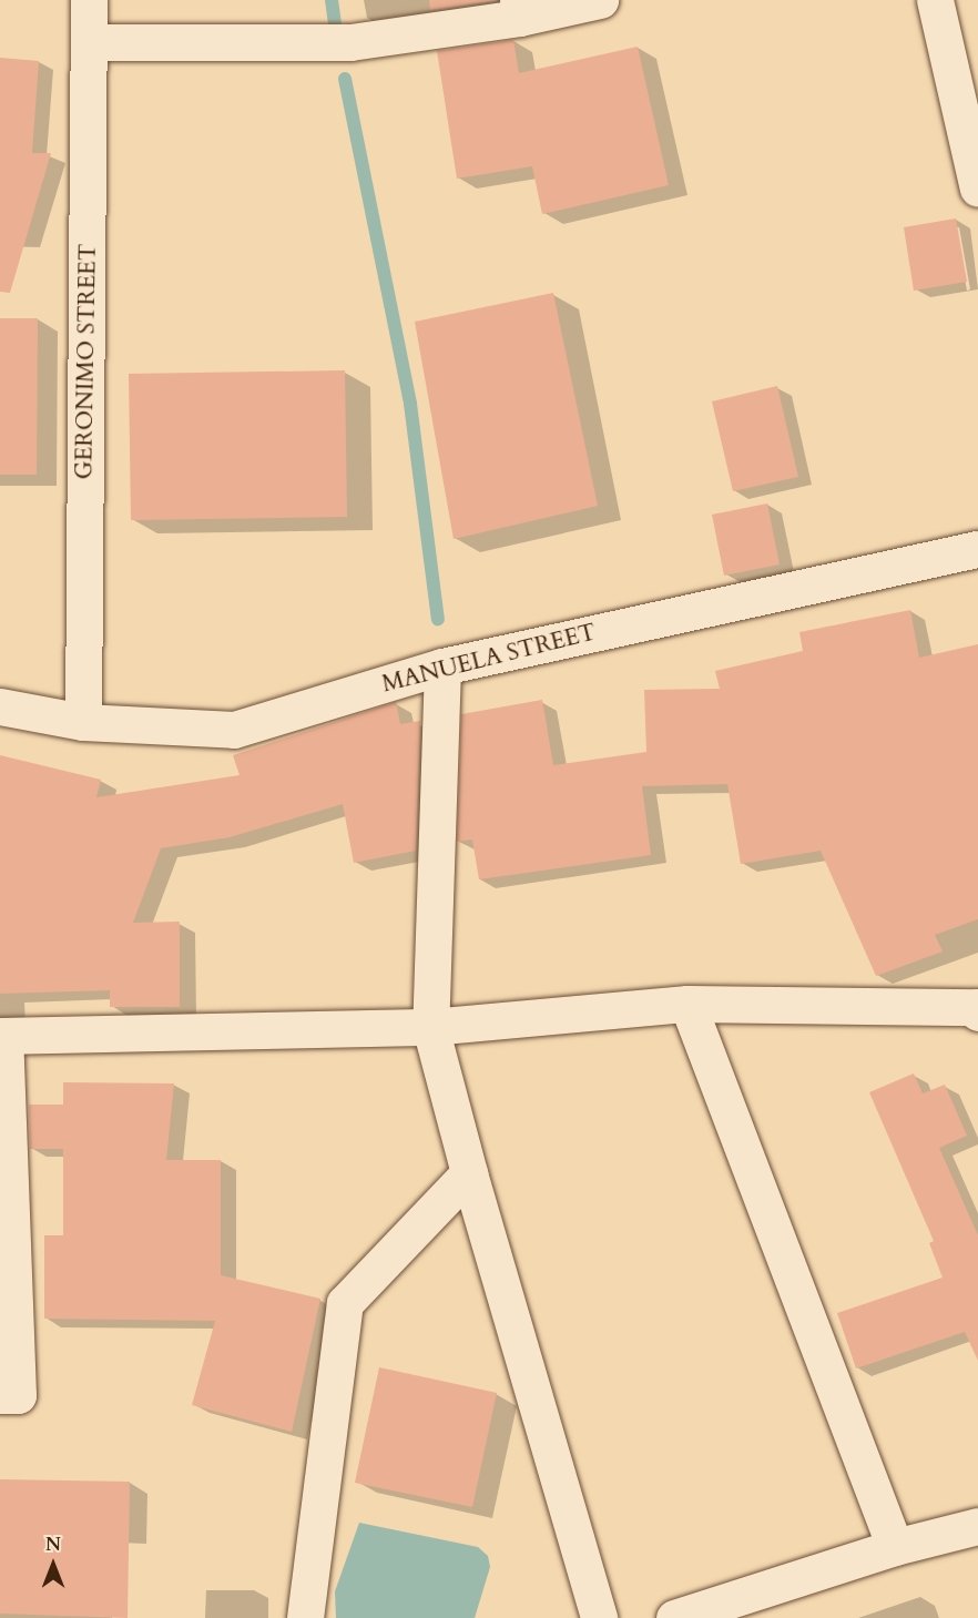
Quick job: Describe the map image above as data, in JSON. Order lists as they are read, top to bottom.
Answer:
{
  "streets": {
    "street": ["GERONIMO STREET", "MANUELA STREET"]
  },
  "crossings": [
    ["GERONIMO STREET", "MANUELA STREET"]
  ],
  "north": "top"
}
